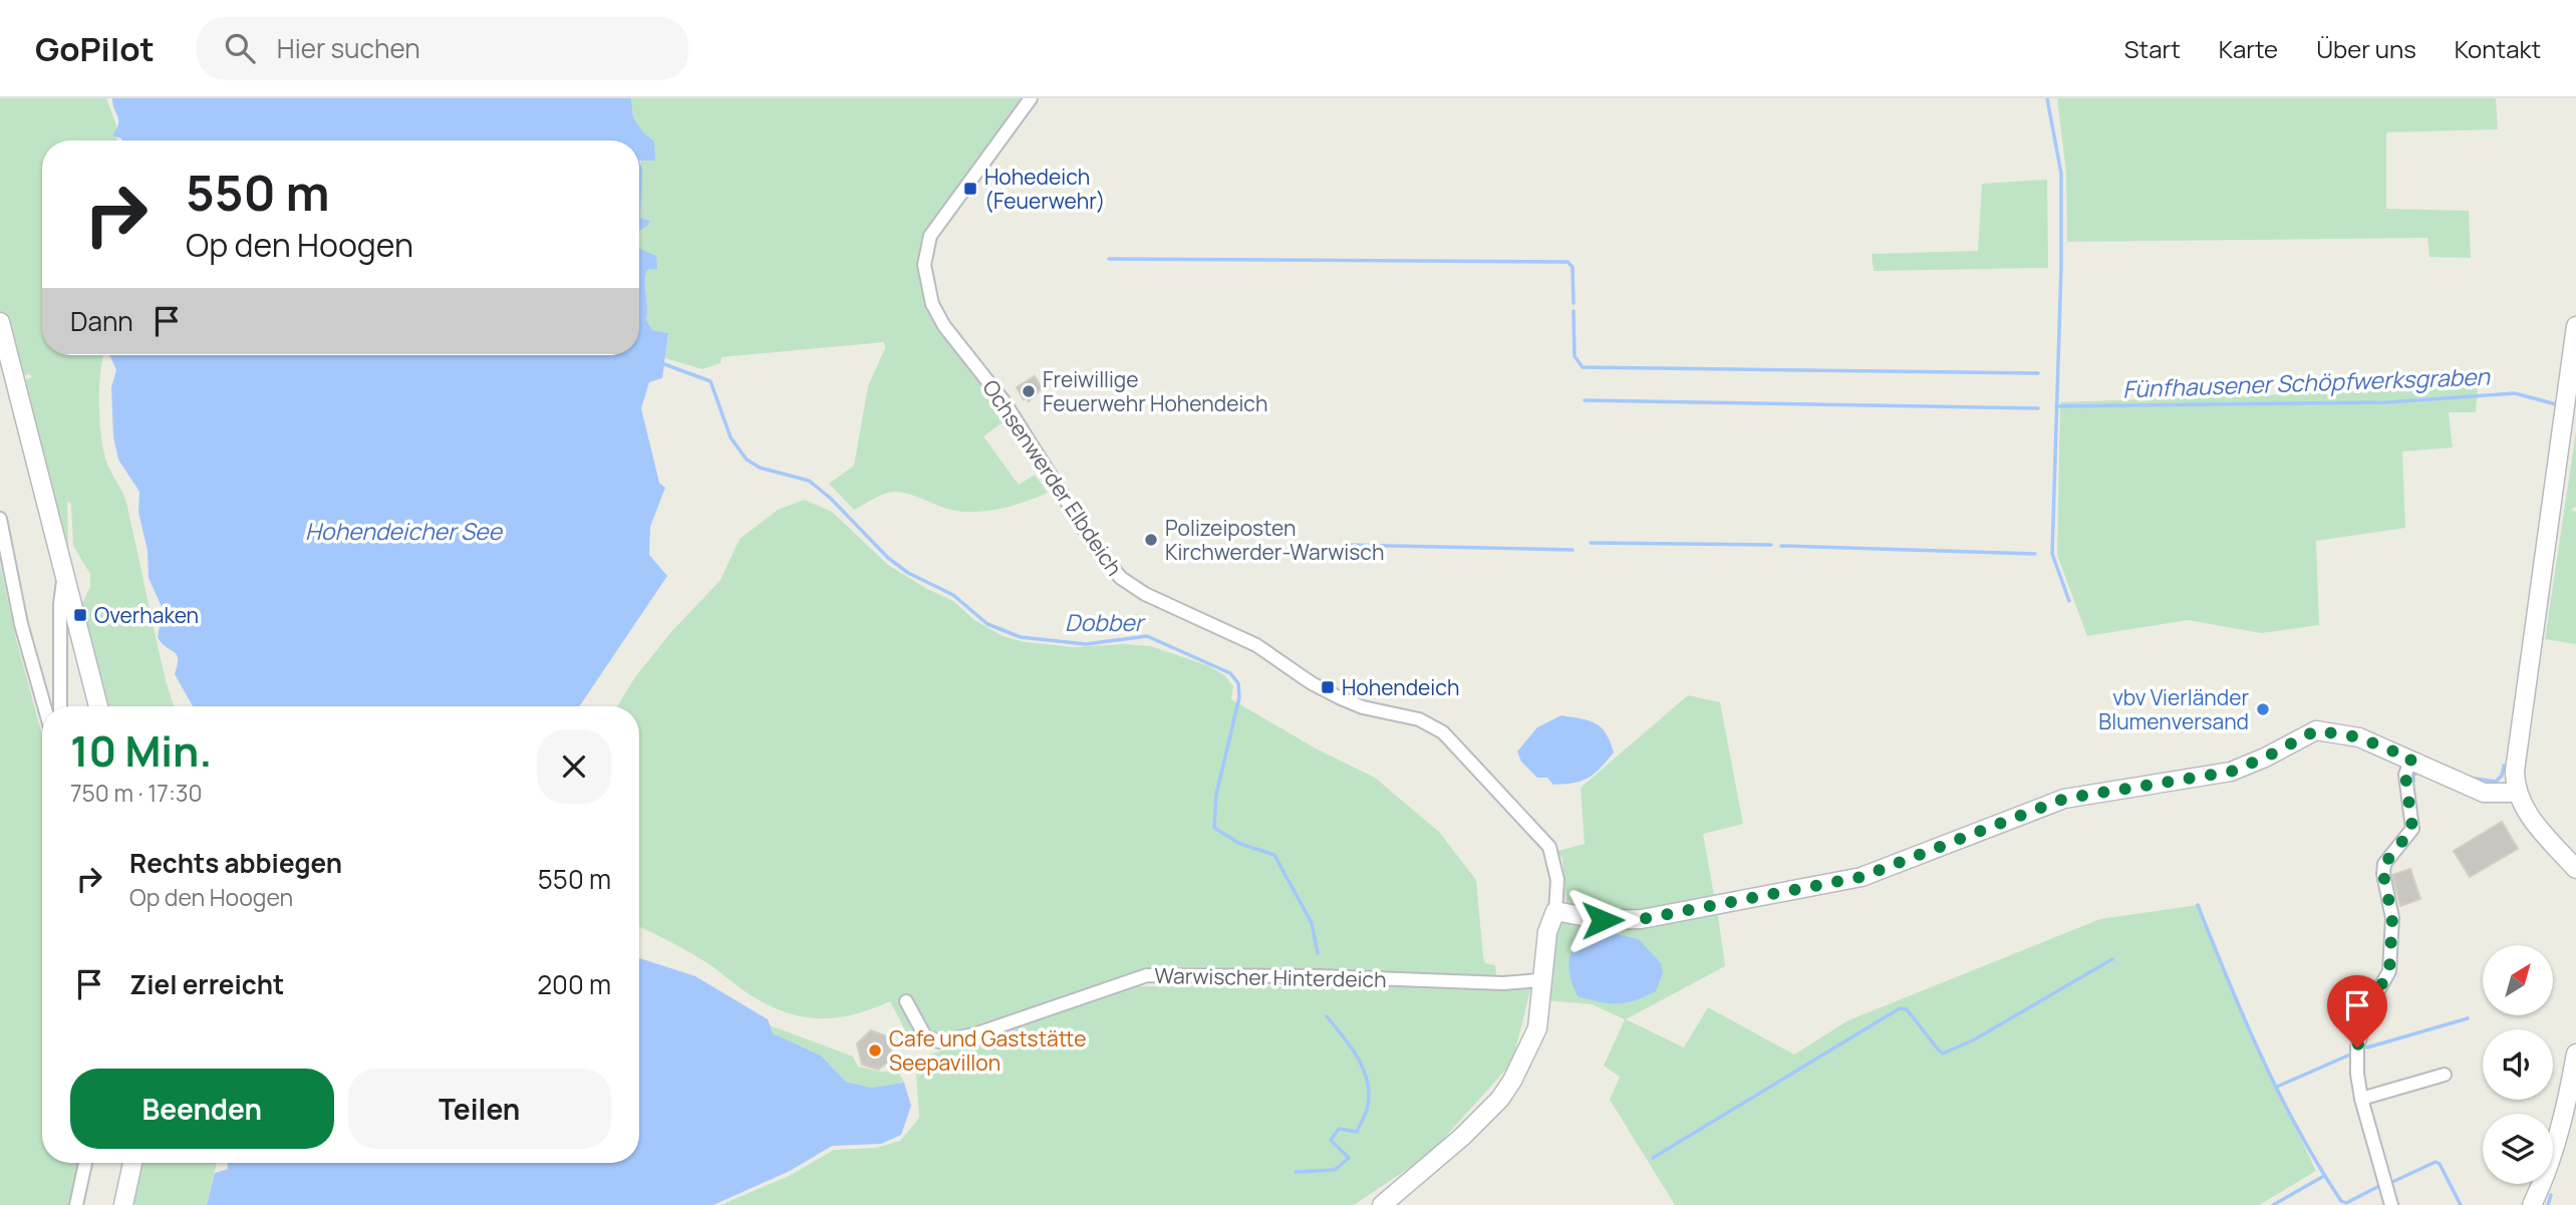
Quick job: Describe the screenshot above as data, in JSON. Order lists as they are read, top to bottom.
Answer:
{
  "streets": {
    "street": ["Ochsenwerder Elbdeich", "Warwischer Hinterdeich"]
  },
  "water": ["Fünfhausener Schöpfwerksgraben", "Hohendeicher See", "Dobber"],
  "places": {
    "transit": ["Hohedeich (Feuerwehr)", "Overhaken", "Hohendeich"],
    "other": [
      "Freiwillige Feuerwehr Hohendeich",
      "Polizeiposten Kirchwerder-Warwisch",
      "vbv Vierländer Blumenversand",
      "Cafe und Gaststätte Seepavillon"
    ]
  },
  "north": "top right",
  "page": {
    "header": "GoPilot",
    "search": "Hier suchen",
    "nav": [
      "Start",
      "Karte",
      "Über uns",
      "Kontakt"
    ],
    "turn": ["550 m", "Op den Hoogen"],
    "then": "Dann",
    "heading": ["10 Min.", "750 m · 17:30"],
    "list": [
      {
        "name": "Rechts abbiegen",
        "note": "Op den Hoogen",
        "value": "550 m"
      },
      {
        "name": "Ziel erreicht",
        "value": "200 m"
      }
    ],
    "buttons": ["Beenden", "Teilen"]
  }
}
